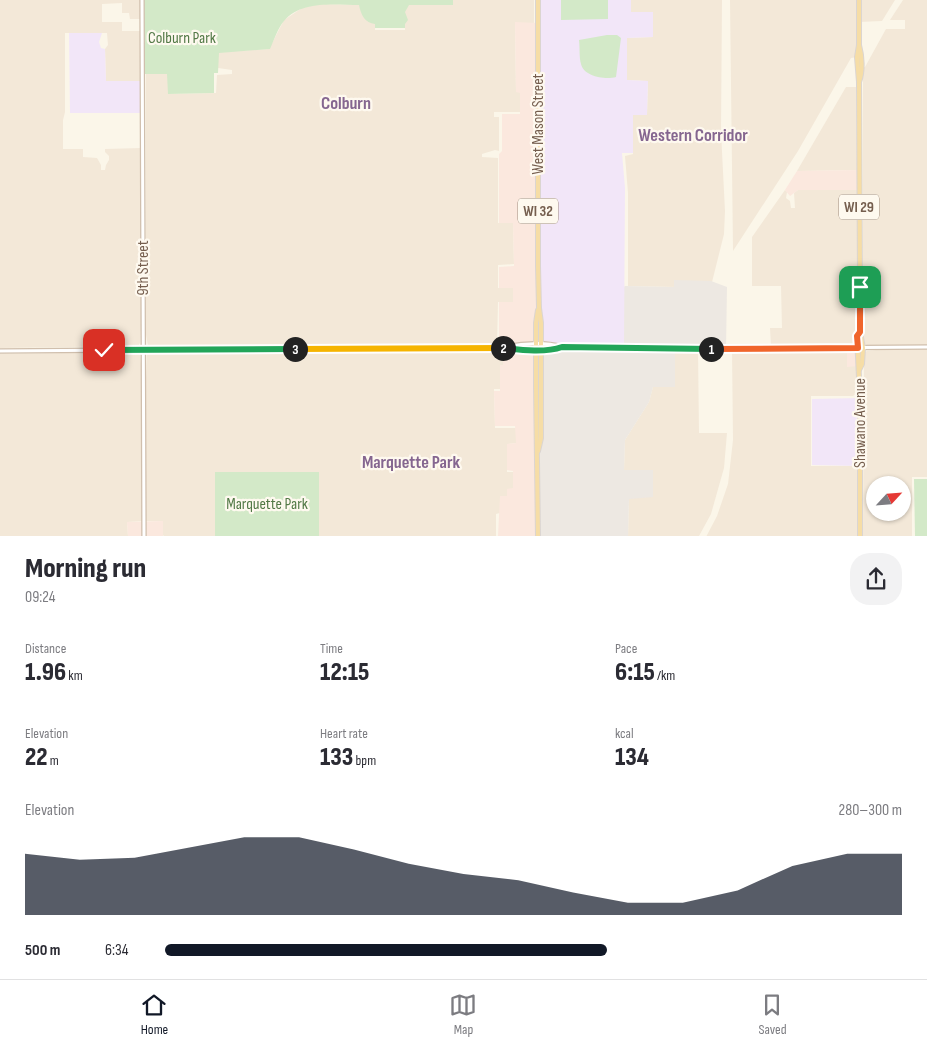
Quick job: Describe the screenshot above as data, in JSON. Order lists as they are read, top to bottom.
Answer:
{
  "streets": {
    "main road": [
      "West Mason Street",
      "WI 29",
      "WI 32",
      "Shawano Avenue"
    ],
    "street": ["9th Street"]
  },
  "districts": ["Colburn", "Western Corridor", "Marquette Park"],
  "parks": ["Colburn Park", "Marquette Park"],
  "north": "top right",
  "page": {
    "pins": ["2", "1", "3"],
    "heading": ["Morning run", "09:24"],
    "stats": [
      ["Distance", "1.96 km"],
      ["Time", "12:15"],
      ["Pace", "6:15 /km"],
      ["Elevation", "22 m"],
      ["Heart rate", "133 bpm"],
      ["kcal", "134"]
    ],
    "chart": ["Elevation", "280–300 m"],
    "list": [
      {
        "name": "500 m",
        "note": "6:34"
      }
    ],
    "tabs": ["Home", "Map", "Saved"]
  }
}
